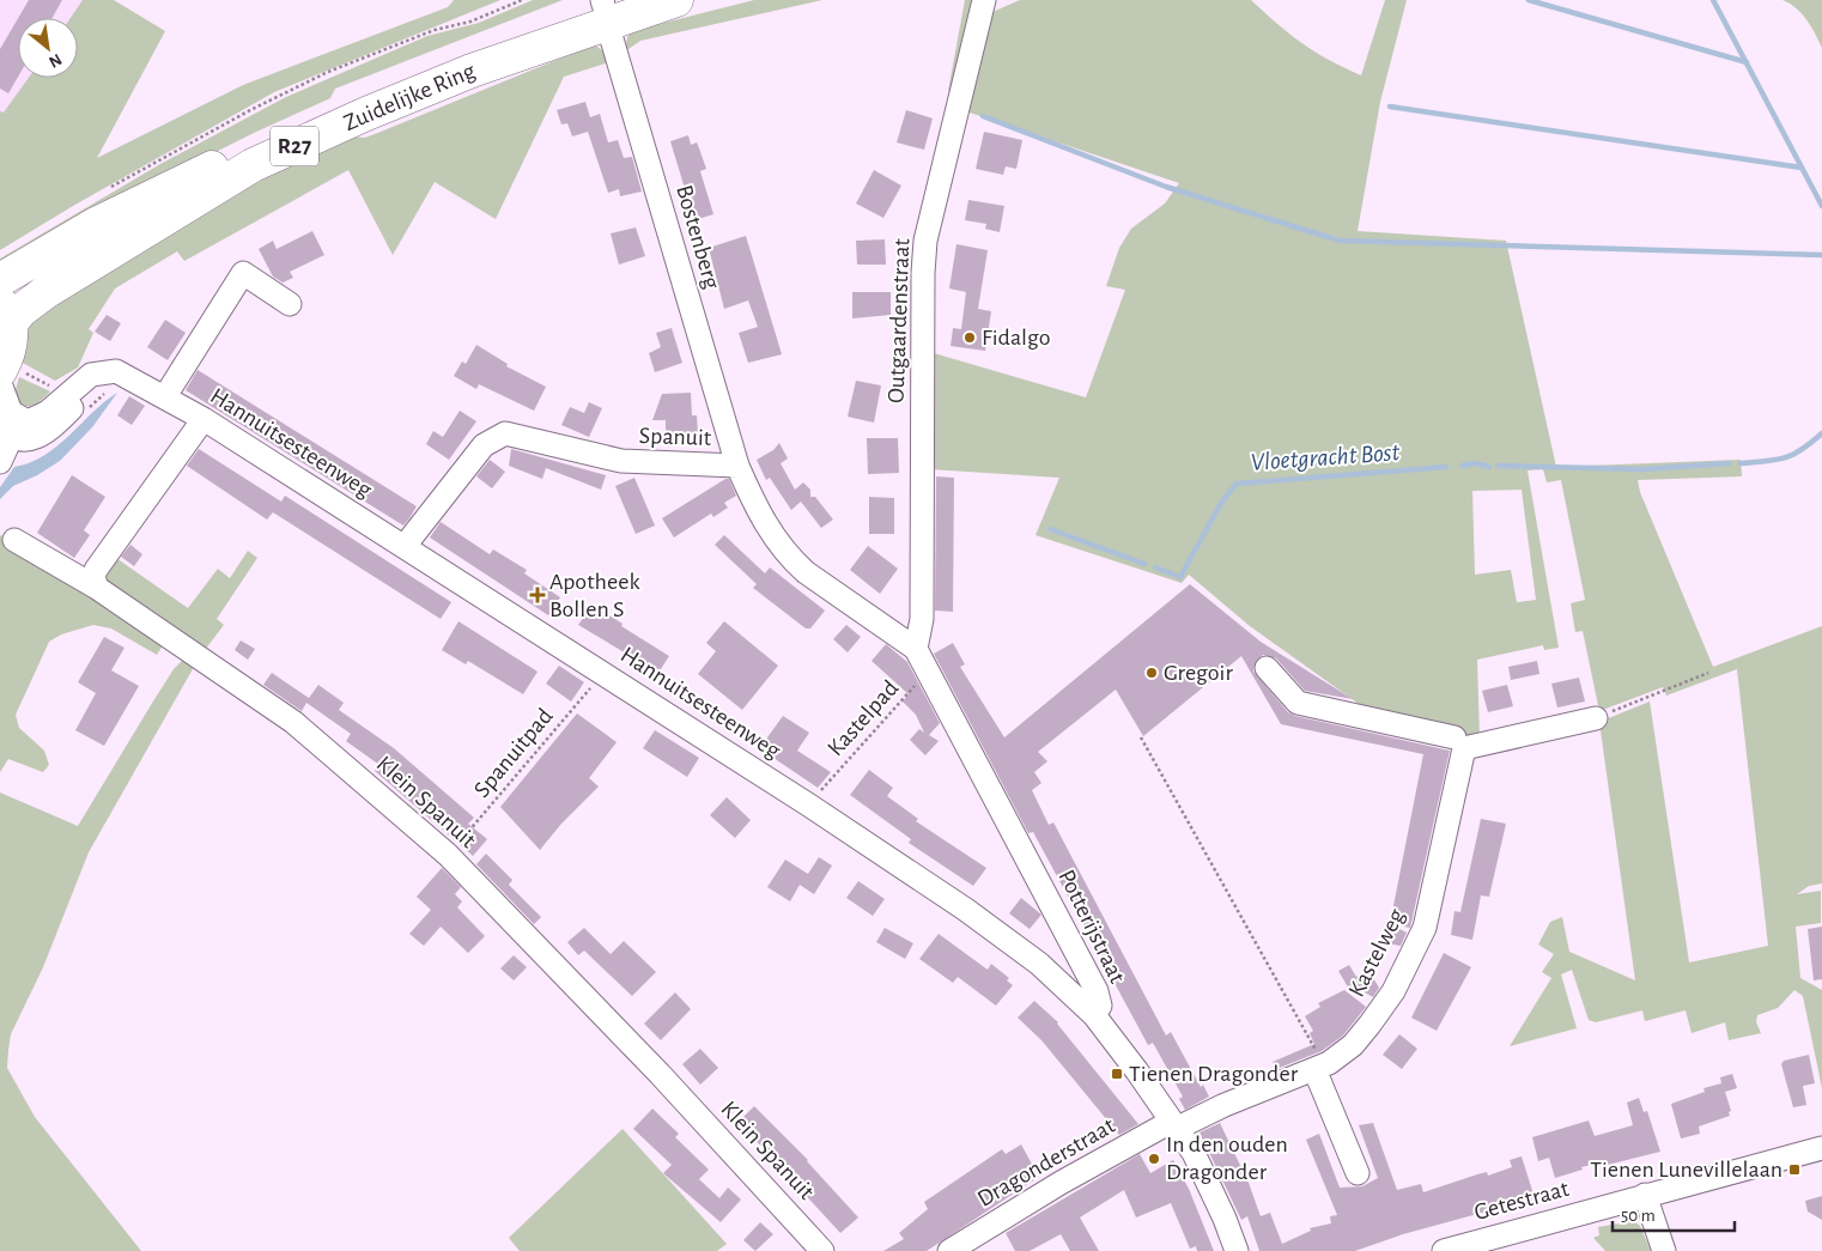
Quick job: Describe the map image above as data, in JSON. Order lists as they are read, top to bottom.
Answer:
{
  "streets": {
    "highway": ["Zuidelijke Ring", "R27"],
    "street": [
      "Bostenberg",
      "Outgaardenstraat",
      "Spanuit",
      "Hannuitsesteenweg",
      "Klein Spanuit",
      "Potterijstraat",
      "Kastelweg",
      "Dragonderstraat",
      "Getestraat"
    ],
    "path": ["Kastelpad", "Spanuitpad"]
  },
  "crossings": [
    ["Zuidelijke Ring", "Bostenberg"],
    ["Bostenberg", "Spanuit"],
    ["Outgaardenstraat", "Spanuit"],
    ["Outgaardenstraat", "Potterijstraat"],
    ["Spanuit", "Hannuitsesteenweg"],
    ["Spanuit", "Potterijstraat"],
    ["Hannuitsesteenweg", "Spanuitpad"],
    ["Hannuitsesteenweg", "Potterijstraat"],
    ["Kastelpad", "Potterijstraat"],
    ["Spanuitpad", "Klein Spanuit"],
    ["Potterijstraat", "Kastelweg"],
    ["Potterijstraat", "Dragonderstraat"],
    ["Kastelweg", "Dragonderstraat"]
  ],
  "water": ["Vloetgracht Bost"],
  "places": {
    "other": ["Fidalgo", "Gregoir", "In den ouden Dragonder"],
    "health": ["Apotheek Bollen S"],
    "transit": ["Tienen Dragonder", "Tienen Lunevillelaan"]
  },
  "scale_bar": "50 m",
  "north": "bottom right"
}
